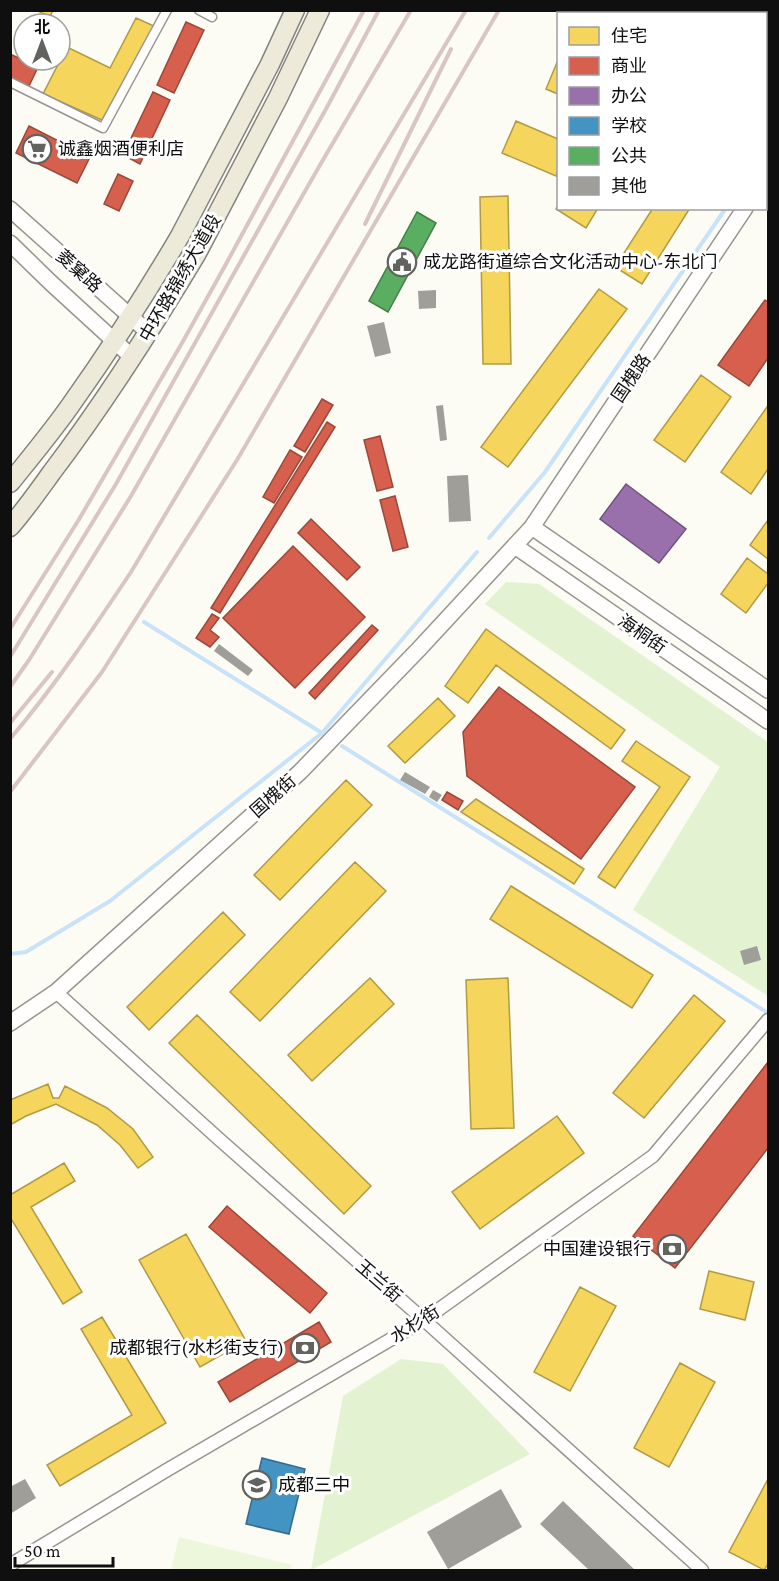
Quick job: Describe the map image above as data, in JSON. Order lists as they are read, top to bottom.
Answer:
{
  "streets": {
    "main road": ["中环路锦绣大道段"],
    "street": [
      "菱窠路",
      "国槐路",
      "海桐街",
      "国槐街",
      "玉兰街",
      "水杉街"
    ]
  },
  "crossings": [
    ["菱窠路", "中环路锦绣大道段"],
    ["国槐路", "海桐街"],
    ["国槐路", "国槐街"],
    ["海桐街", "国槐街"],
    ["国槐街", "玉兰街"],
    ["玉兰街", "水杉街"]
  ],
  "places": {
    "supermarket": ["诚鑫烟酒便利店"],
    "public building": ["成龙路街道综合文化活动中心-东北门"],
    "bank": ["中国建设银行", "成都银行(水杉街支行)"],
    "school or university": ["成都三中"]
  },
  "legend": [
    "住宅",
    "商业",
    "办公",
    "学校",
    "公共",
    "其他"
  ],
  "scale_bar": "50 m",
  "north": "top"
}
